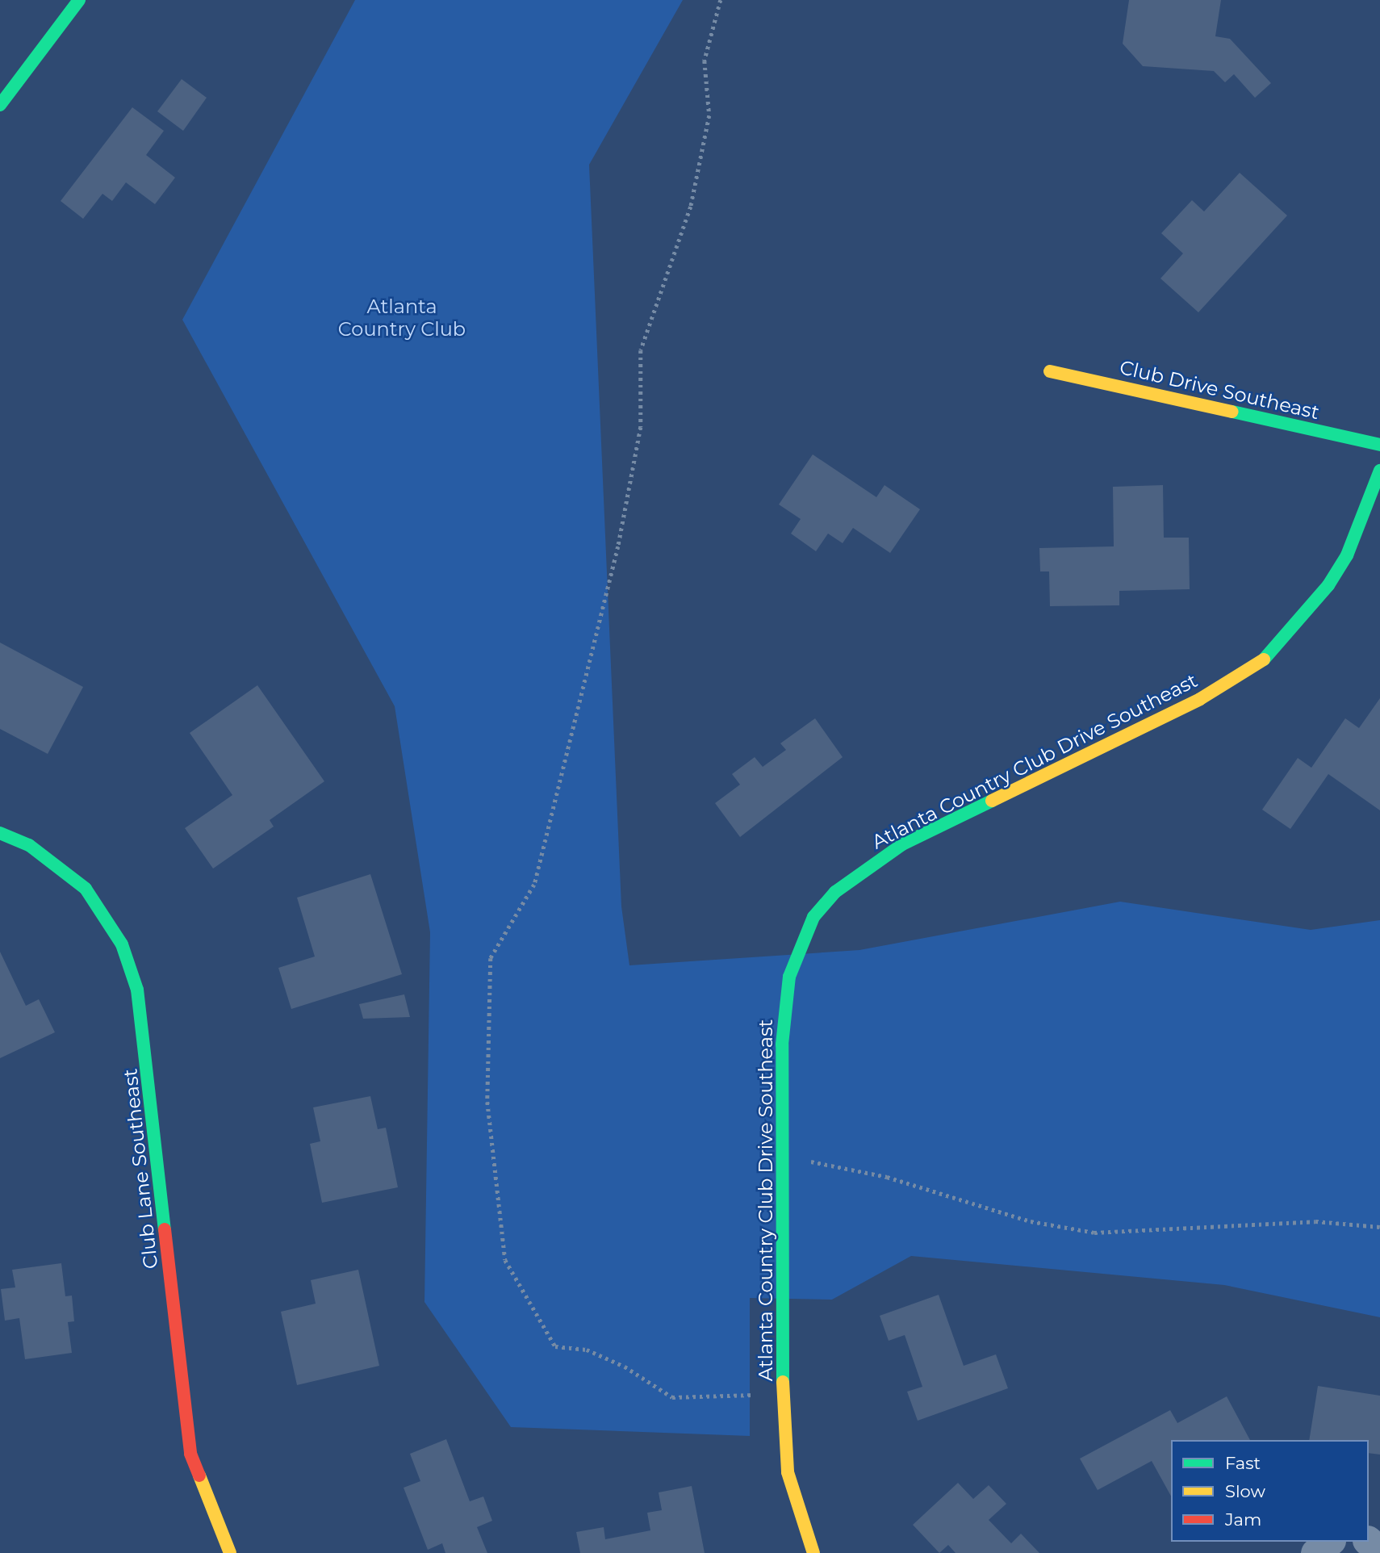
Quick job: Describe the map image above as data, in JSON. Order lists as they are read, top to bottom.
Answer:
{
  "streets": {
    "street": ["Club Drive Southeast", "Atlanta Country Club Drive Southeast", "Club Lane Southeast"]
  },
  "parks": ["Atlanta Country Club"],
  "legend": ["Fast", "Slow", "Jam"]
}
